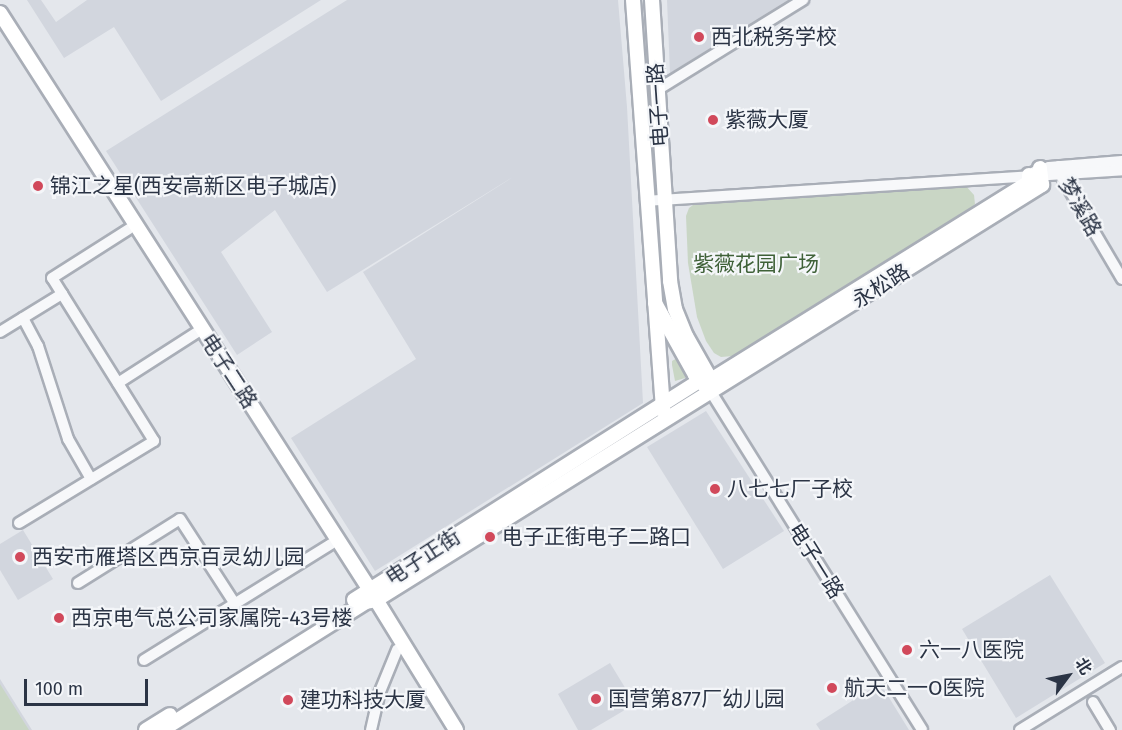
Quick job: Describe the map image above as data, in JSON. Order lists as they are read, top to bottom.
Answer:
{
  "streets": {
    "main road": [
      "电子一路",
      "永松路",
      "电子二路",
      "电子正街"
    ],
    "street": ["梦溪路"]
  },
  "crossings": [
    ["电子一路", "永松路"],
    ["电子一路", "电子正街"],
    ["永松路", "电子正街"],
    ["电子二路", "电子正街"]
  ],
  "parks": ["紫薇花园广场"],
  "places": [
    "西北税务学校",
    "紫薇大厦",
    "锦江之星(西安高新区电子城店)",
    "八七七厂子校",
    "电子正街电子二路口",
    "西安市雁塔区西京百灵幼儿园",
    "西京电气总公司家属院-43号楼",
    "六一八医院",
    "航天二一O医院",
    "国营第877厂幼儿园",
    "建功科技大厦"
  ],
  "scale_bar": "100 m",
  "north": "top right"
}
